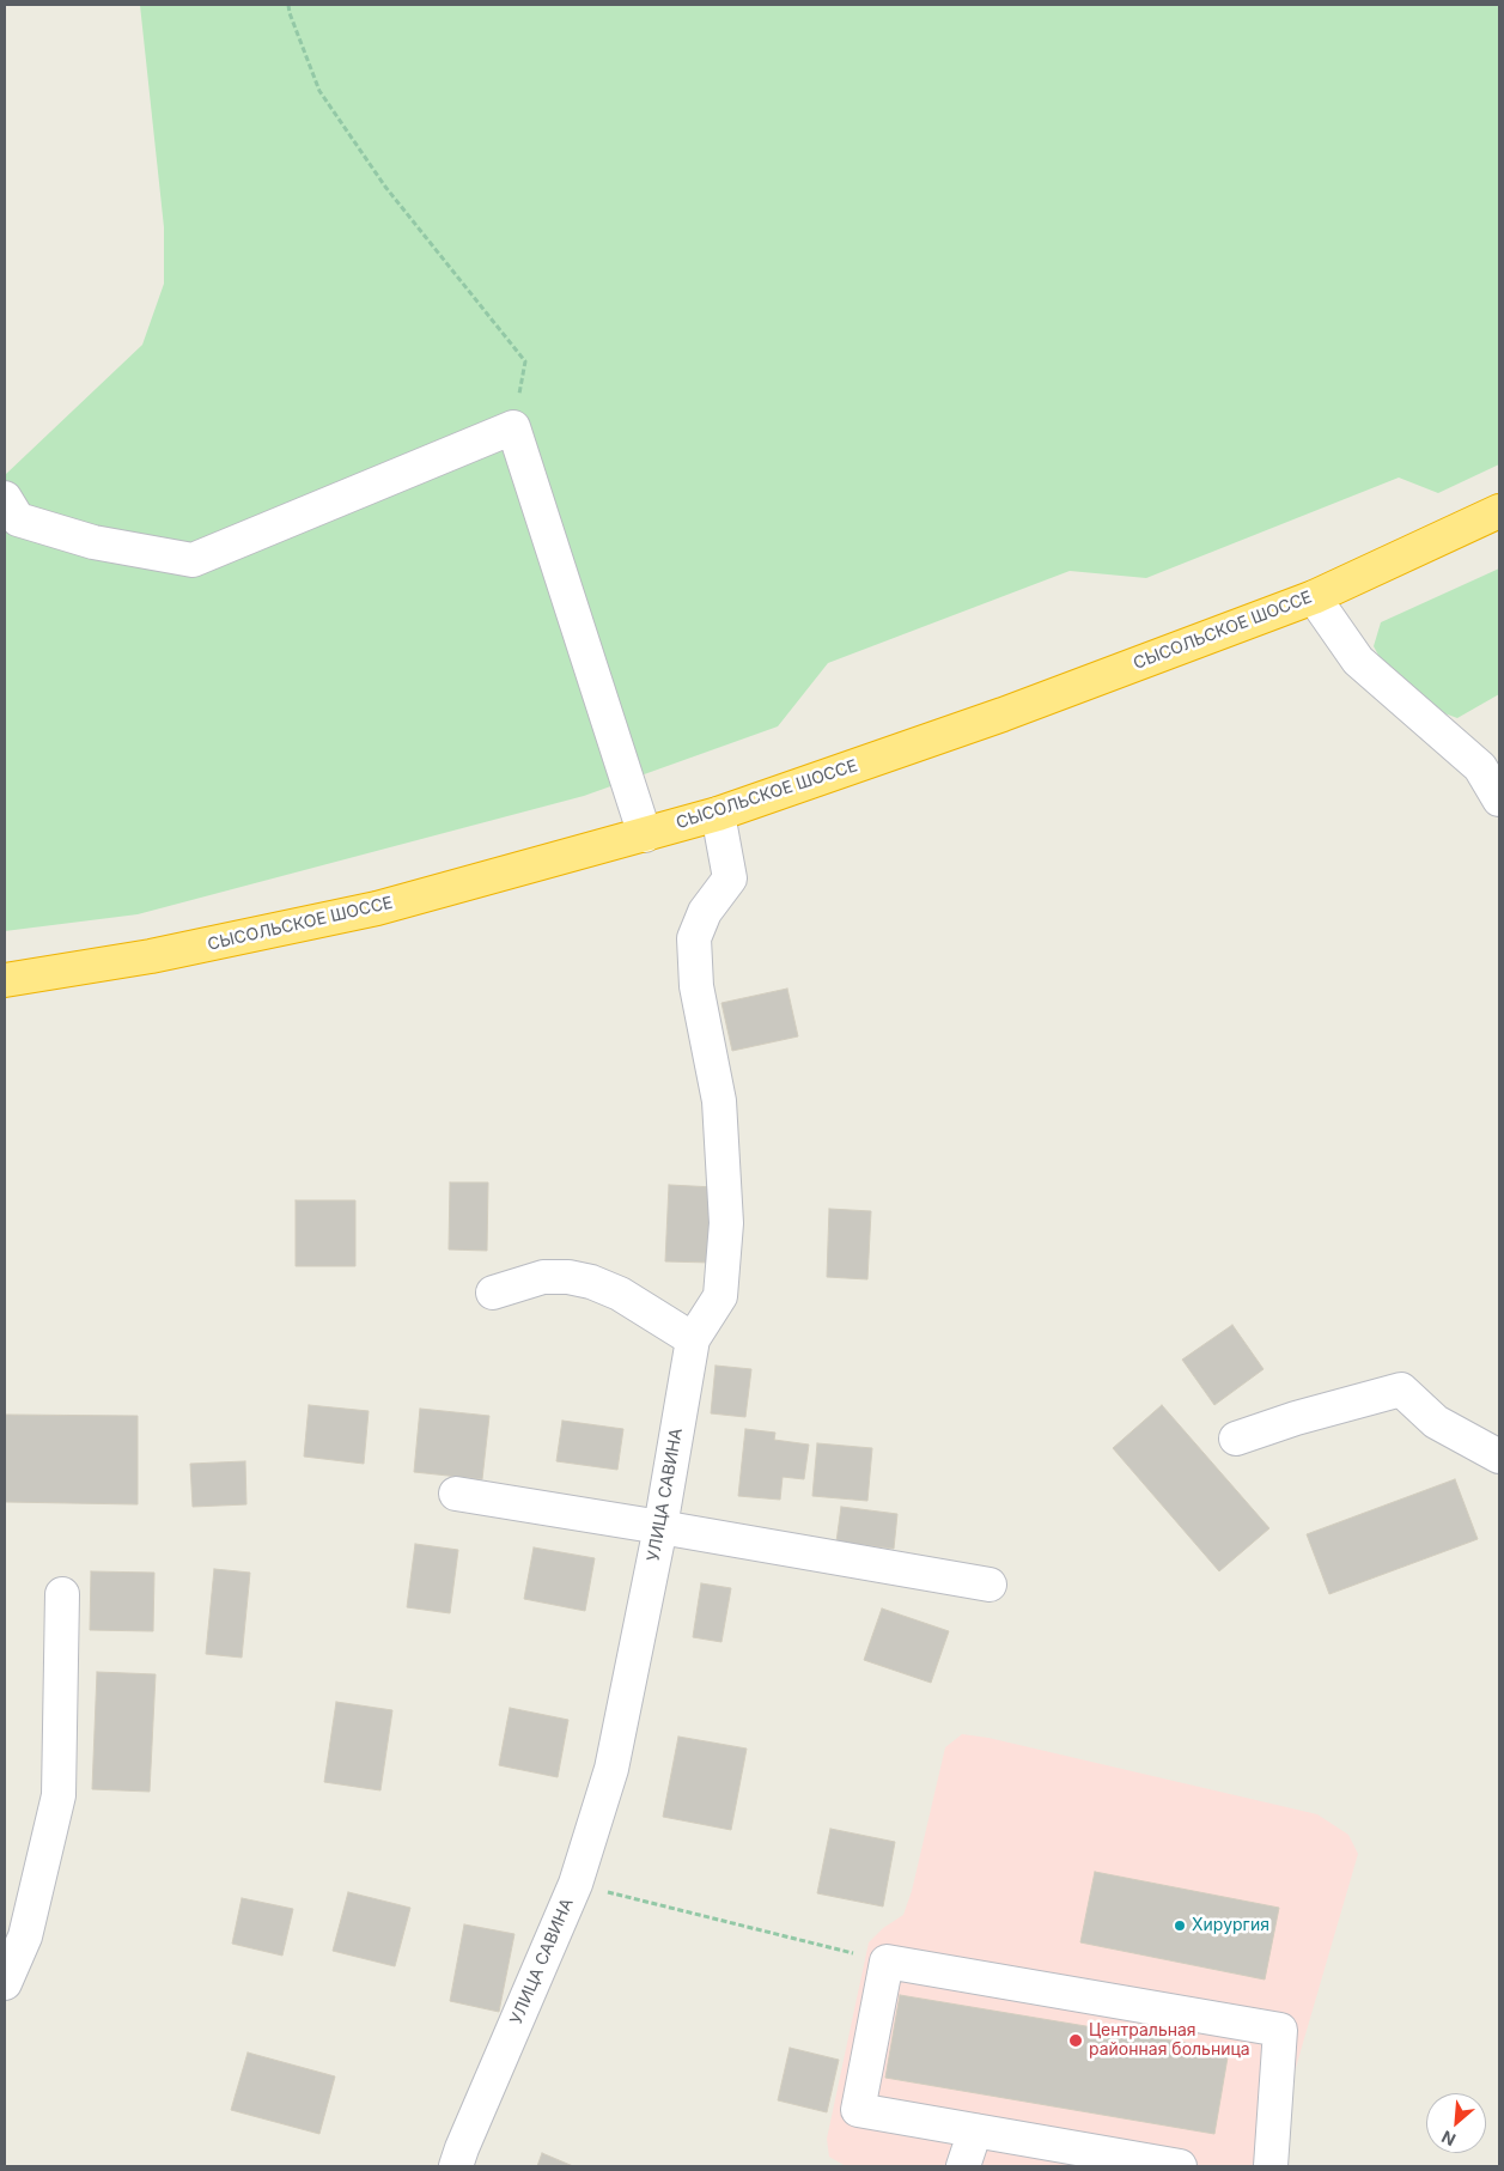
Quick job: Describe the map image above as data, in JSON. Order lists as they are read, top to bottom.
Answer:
{
  "streets": {
    "highway": ["СЫСОЛЬСКОЕ ШОССЕ"],
    "street": ["УЛИЦА САВИНА"]
  },
  "crossings": [
    ["СЫСОЛЬСКОЕ ШОССЕ", "УЛИЦА САВИНА"]
  ],
  "places": ["Хирургия", "Центральная районная больница"],
  "north": "bottom left"
}
